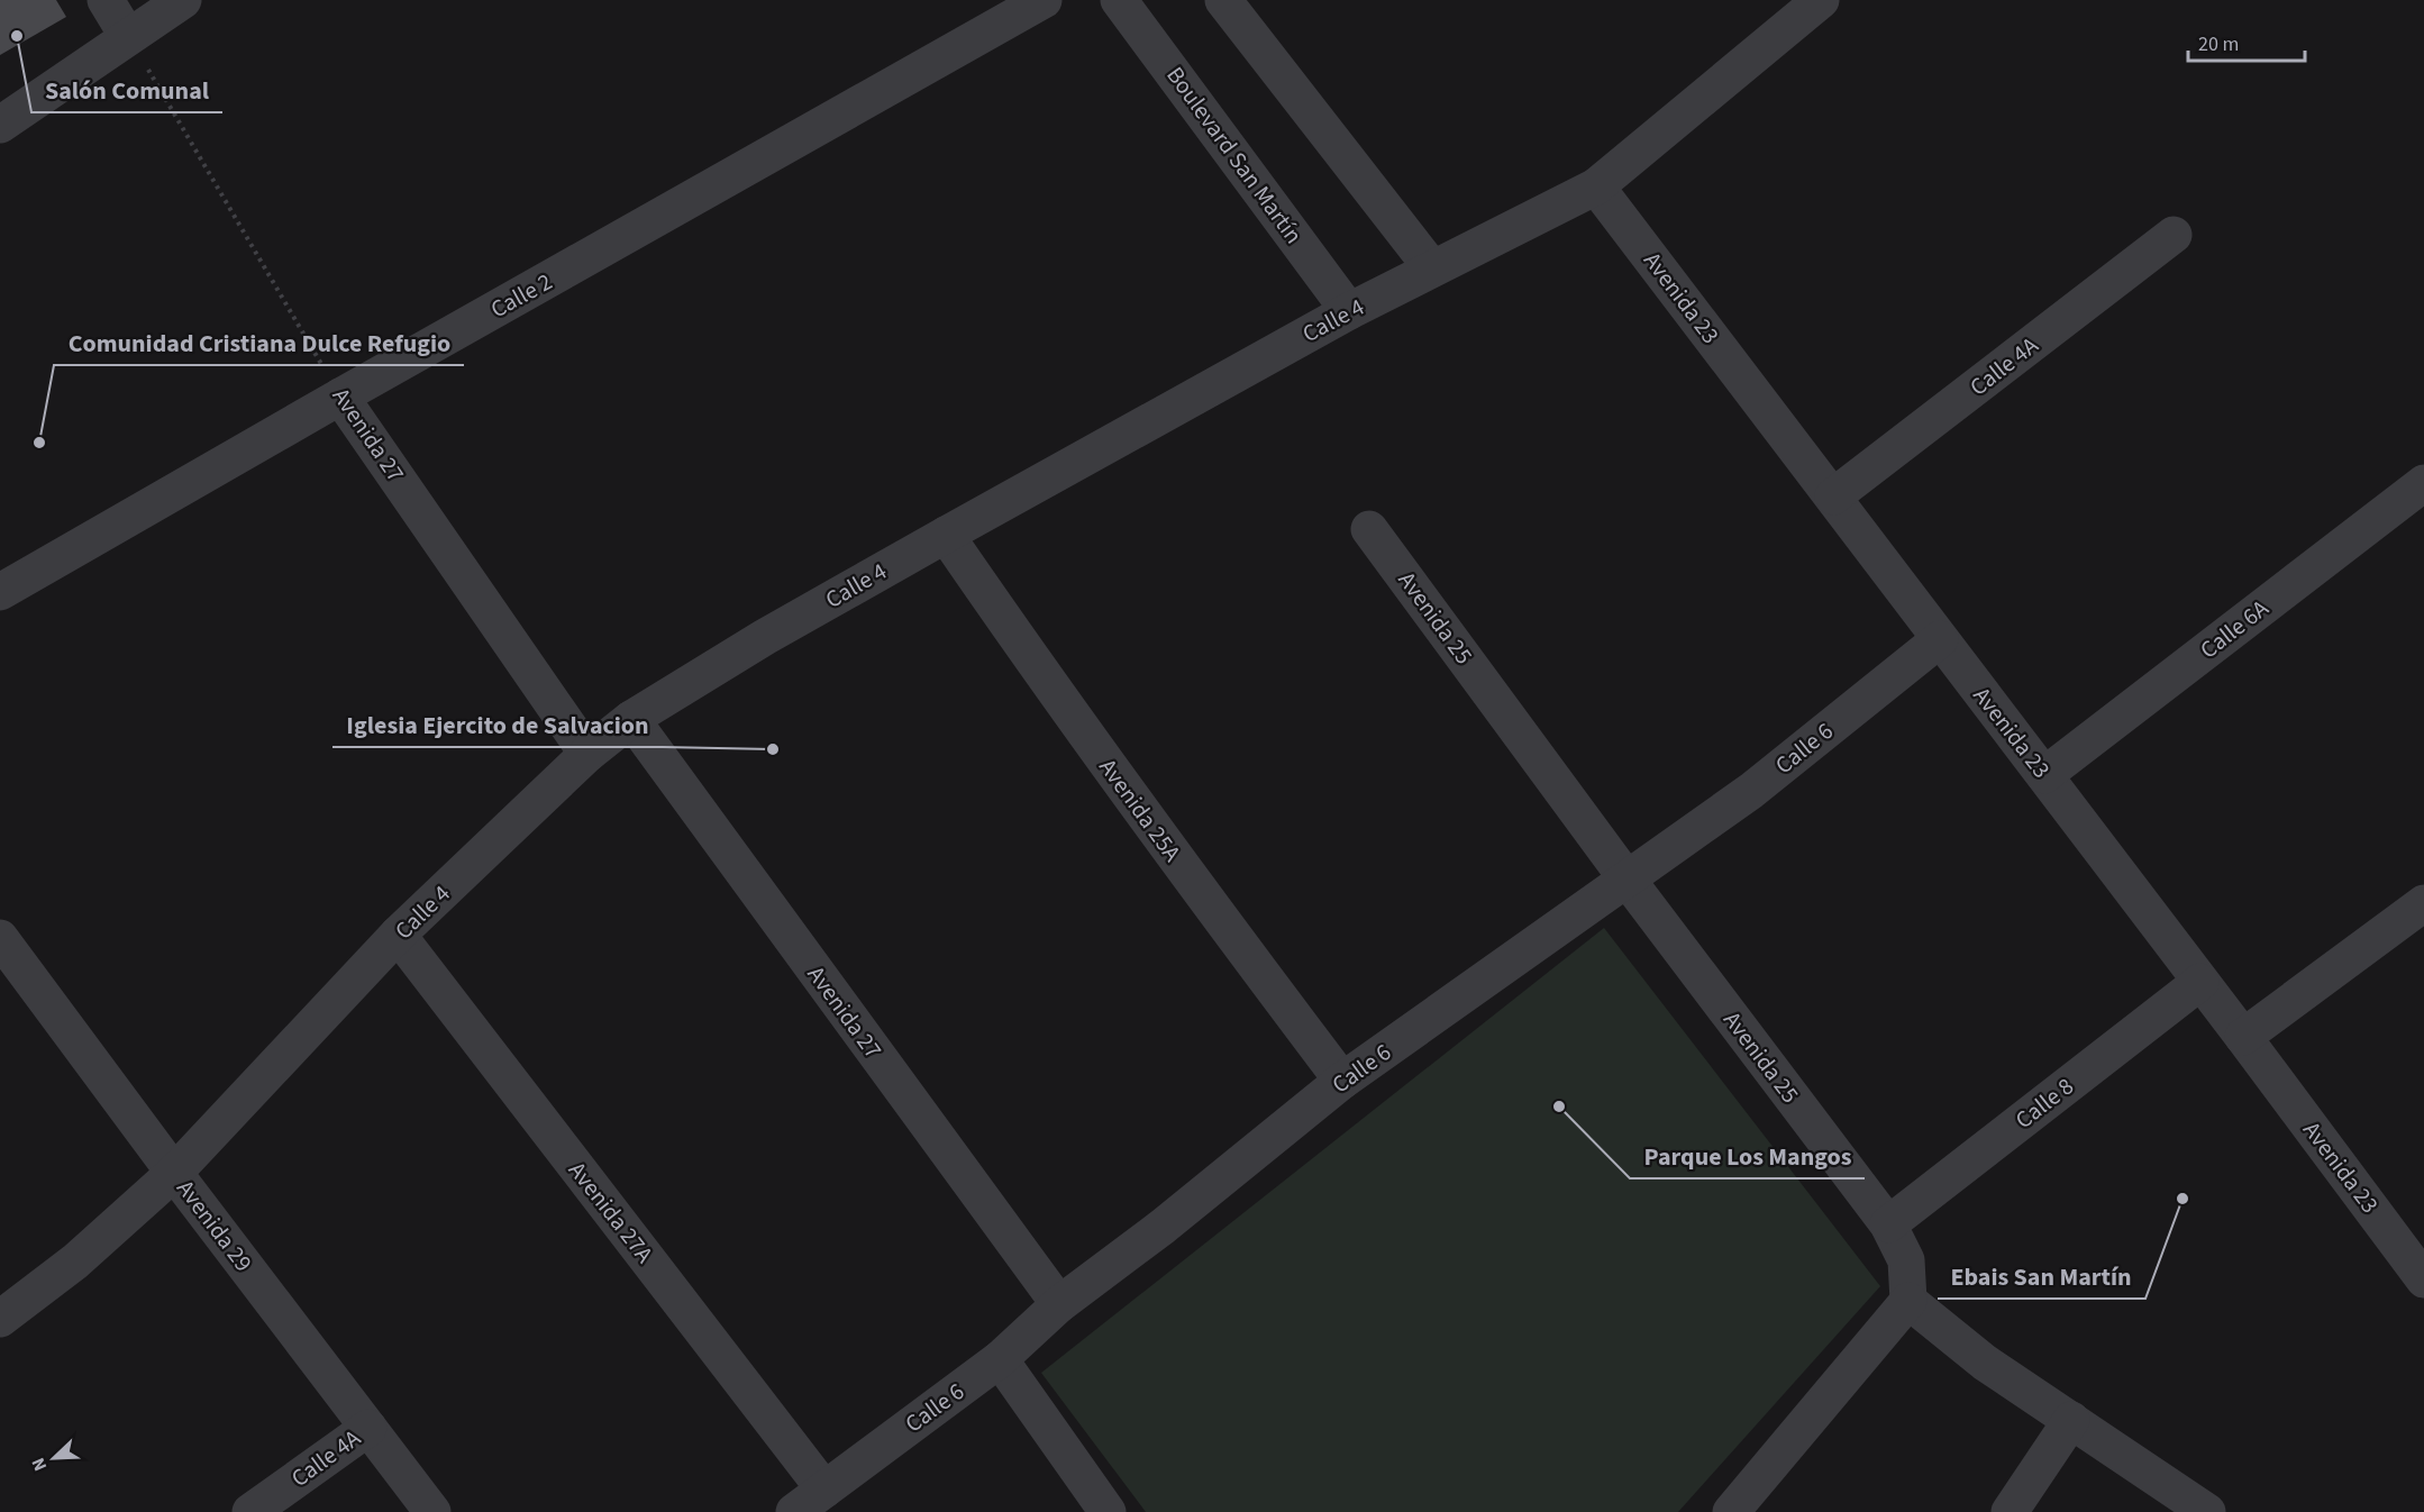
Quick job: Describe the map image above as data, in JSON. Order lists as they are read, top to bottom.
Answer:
{
  "streets": {
    "street": [
      "Boulevard San Martín",
      "Calle 2",
      "Avenida 23",
      "Calle 4",
      "Calle 4A",
      "Avenida 27",
      "Avenida 25",
      "Calle 6A",
      "Calle 6",
      "Avenida 25A",
      "Calle 8",
      "Avenida 27A",
      "Avenida 29"
    ]
  },
  "crossings": [
    ["Boulevard San Martín", "Calle 4"],
    ["Calle 2", "Avenida 27"],
    ["Avenida 23", "Calle 4"],
    ["Avenida 23", "Calle 4A"],
    ["Avenida 23", "Calle 6A"],
    ["Avenida 23", "Calle 6"],
    ["Avenida 23", "Calle 8"],
    ["Calle 4", "Avenida 27"],
    ["Calle 4", "Avenida 25A"],
    ["Calle 4", "Avenida 27A"],
    ["Calle 4", "Avenida 29"],
    ["Calle 4A", "Avenida 29"],
    ["Avenida 27", "Calle 6"],
    ["Avenida 25", "Calle 6"],
    ["Avenida 25", "Calle 8"],
    ["Calle 6", "Avenida 25A"],
    ["Calle 6", "Avenida 27A"]
  ],
  "places": [
    "Salón Comunal",
    "Comunidad Cristiana Dulce Refugio",
    "Iglesia Ejercito de Salvacion",
    "Parque Los Mangos",
    "Ebais San Martín"
  ],
  "scale_bar": "20 m",
  "north": "bottom left"
}
